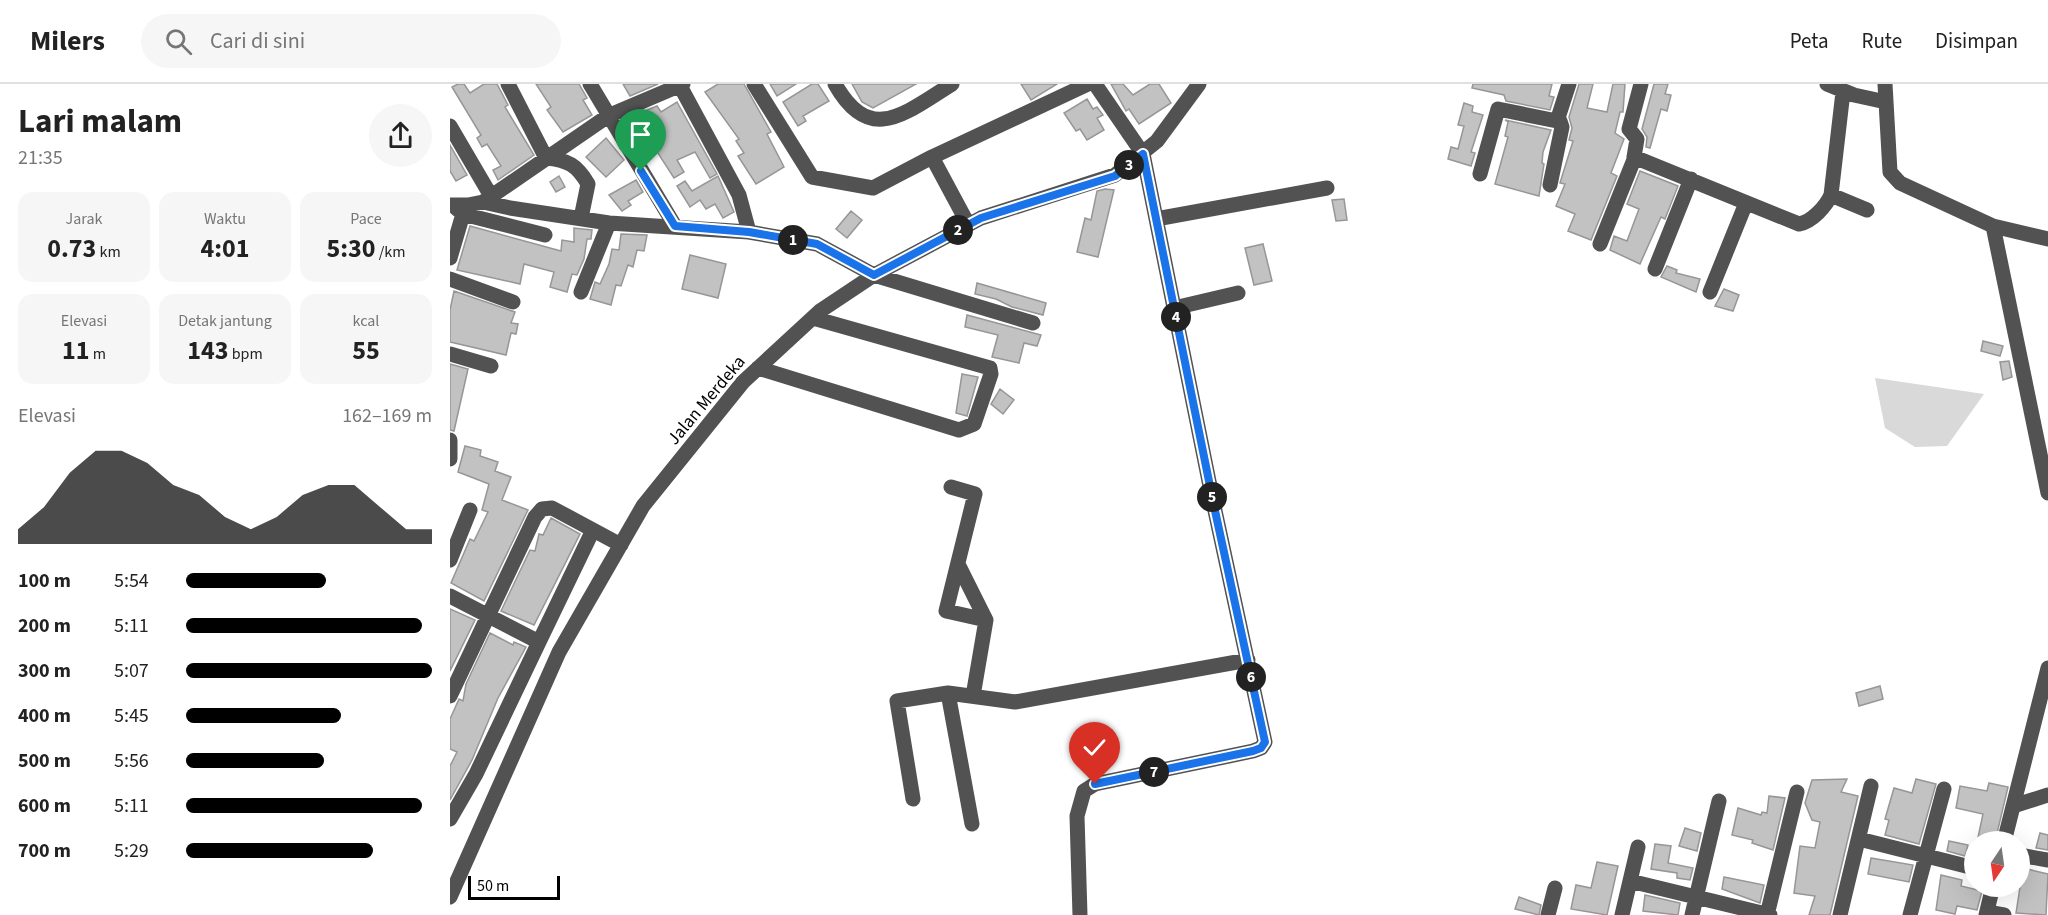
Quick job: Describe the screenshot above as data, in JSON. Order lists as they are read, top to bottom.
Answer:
{
  "streets": {
    "street": ["Jalan Merdeka"]
  },
  "scale_bar": "50 m",
  "north": "bottom",
  "page": {
    "header": "Milers",
    "search": "Cari di sini",
    "nav": ["Peta", "Rute", "Disimpan"],
    "heading": ["Lari malam", "21:35"],
    "pins": [
      "3",
      "2",
      "1",
      "4",
      "5",
      "6",
      "7"
    ],
    "stats": [
      ["Jarak", "0.73 km"],
      ["Waktu", "4:01"],
      ["Pace", "5:30 /km"],
      ["Elevasi", "11 m"],
      ["Detak jantung", "143 bpm"],
      ["kcal", "55"]
    ],
    "chart": ["Elevasi", "162–169 m"],
    "list": [
      {
        "name": "100 m",
        "note": "5:54"
      },
      {
        "name": "200 m",
        "note": "5:11"
      },
      {
        "name": "300 m",
        "note": "5:07"
      },
      {
        "name": "400 m",
        "note": "5:45"
      },
      {
        "name": "500 m",
        "note": "5:56"
      },
      {
        "name": "600 m",
        "note": "5:11"
      },
      {
        "name": "700 m",
        "note": "5:29"
      }
    ],
    "scale": "50 m"
  }
}
